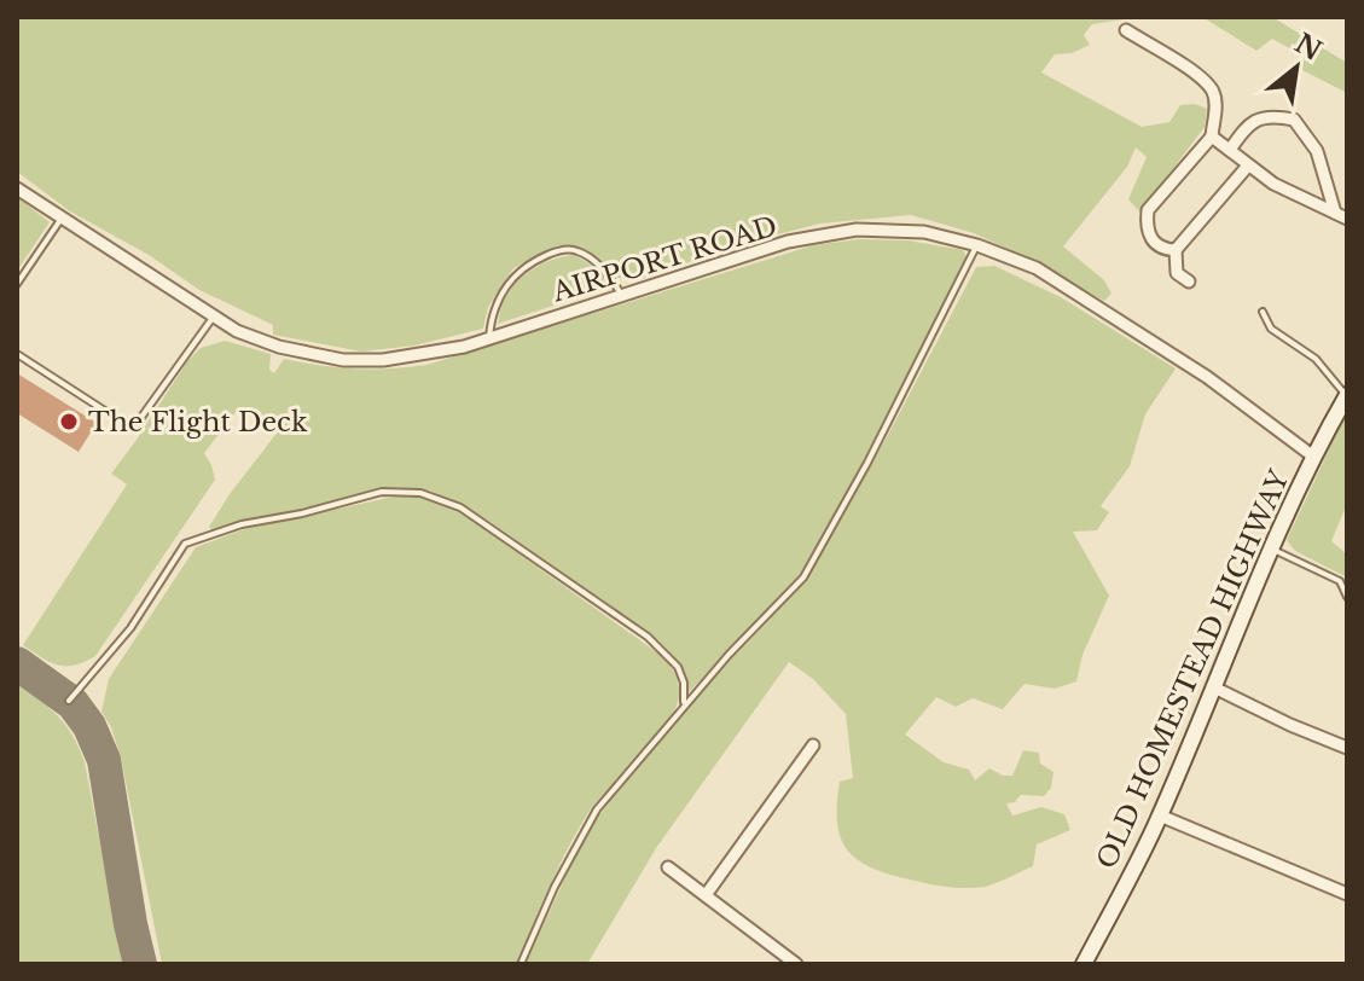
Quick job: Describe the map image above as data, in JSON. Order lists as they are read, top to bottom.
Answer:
{
  "streets": {
    "main road": ["OLD HOMESTEAD HIGHWAY"],
    "street": ["AIRPORT ROAD"]
  },
  "crossings": [
    ["AIRPORT ROAD", "OLD HOMESTEAD HIGHWAY"]
  ],
  "places": ["The Flight Deck"],
  "north": "top right"
}
